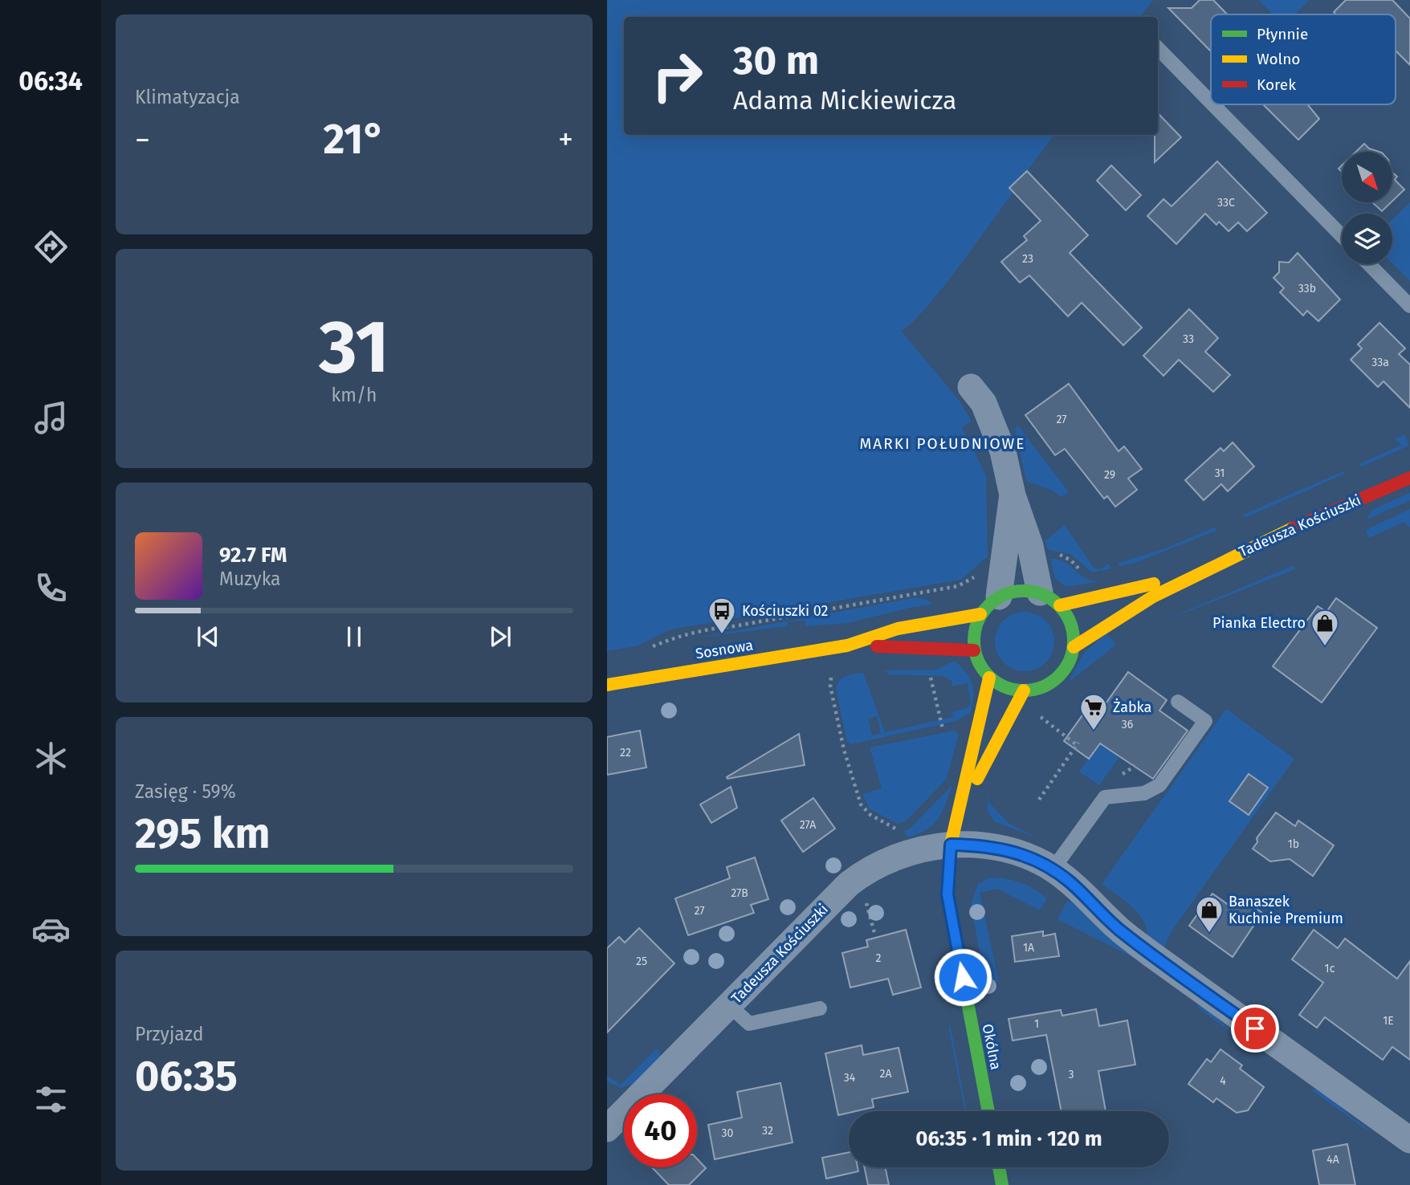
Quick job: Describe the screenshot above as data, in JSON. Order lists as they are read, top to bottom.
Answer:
{
  "streets": {
    "street": ["Tadeusza Kościuszki", "Sosnowa", "Okólna"]
  },
  "crossings": [
    ["Tadeusza Kościuszki", "Sosnowa"],
    ["Tadeusza Kościuszki", "Okólna"]
  ],
  "districts": ["MARKI POŁUDNIOWE"],
  "places": {
    "bus stop": ["Kościuszki 02"],
    "shop": ["Pianka Electro", "Banaszek Kuchnie Premium"],
    "supermarket": ["Żabka"]
  },
  "house_numbers": [
    "33C",
    "23",
    "33b",
    "33",
    "33a",
    "27",
    "31",
    "29",
    "36",
    "22",
    "27A",
    "1b",
    "27B",
    "27",
    "1A",
    "2",
    "25",
    "1c",
    "1E",
    "1",
    "2A",
    "3",
    "34",
    "4",
    "32",
    "30",
    "4A"
  ],
  "legend": ["Płynnie", "Wolno", "Korek"],
  "north": "bottom right",
  "page": {
    "tabs": "06:34",
    "tile": [
      "Klimatyzacja",
      ["31", "km/h"],
      ["Zasięg · 59%", "295 km"],
      ["Przyjazd", "06:35"]
    ],
    "turn": ["30 m", "Adama Mickiewicza"],
    "heat": ["−", "21°", "+"],
    "song": ["92.7 FM", "Muzyka"],
    "limit": "40",
    "trip": "06:35 · 1 min · 120 m"
  }
}
